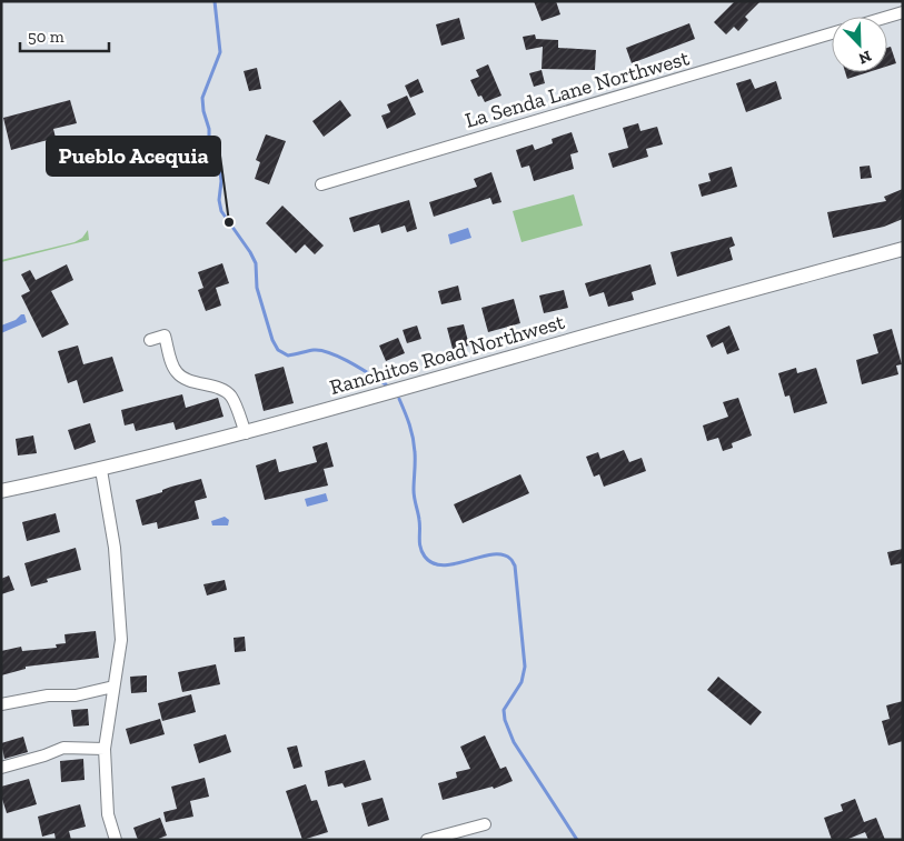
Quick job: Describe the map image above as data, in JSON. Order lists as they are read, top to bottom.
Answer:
{
  "streets": {
    "street": ["La Senda Lane Northwest", "Ranchitos Road Northwest"]
  },
  "places": ["Pueblo Acequia"],
  "scale_bar": "50 m",
  "north": "bottom right"
}
